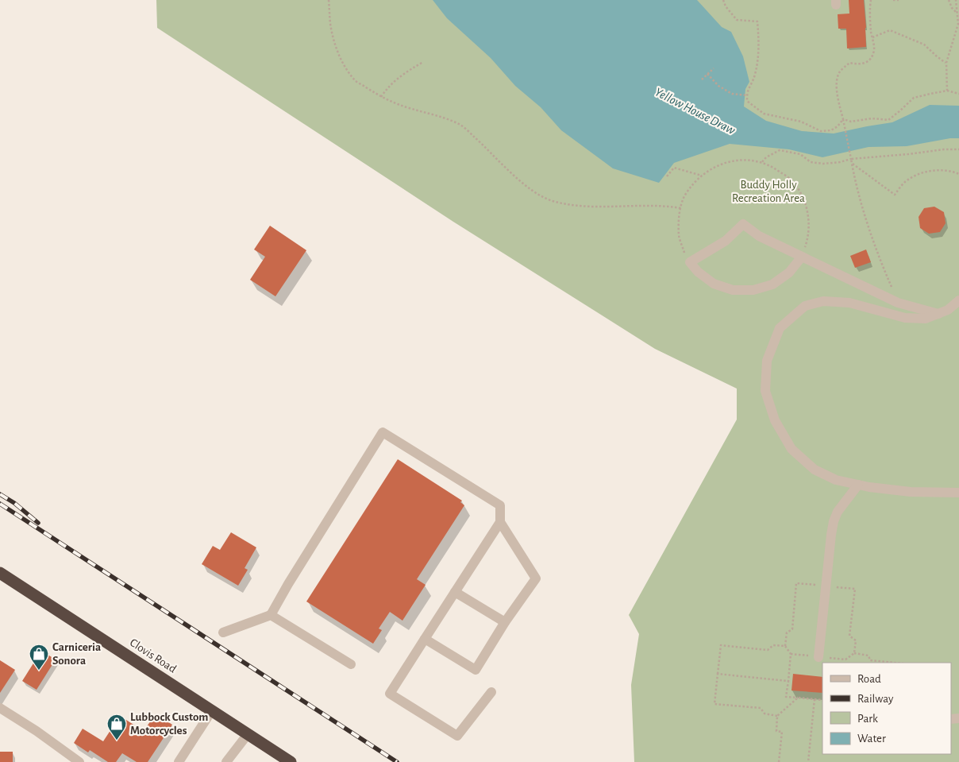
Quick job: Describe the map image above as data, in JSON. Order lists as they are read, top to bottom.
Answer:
{
  "streets": {
    "highway": ["Clovis Road"]
  },
  "water": ["Yellow House Draw"],
  "parks": ["Buddy Holly Recreation Area"],
  "places": {
    "shop": ["Carniceria Sonora", "Lubbock Custom Motorcycles"]
  },
  "legend": [
    "Road",
    "Railway",
    "Park",
    "Water"
  ]
}
